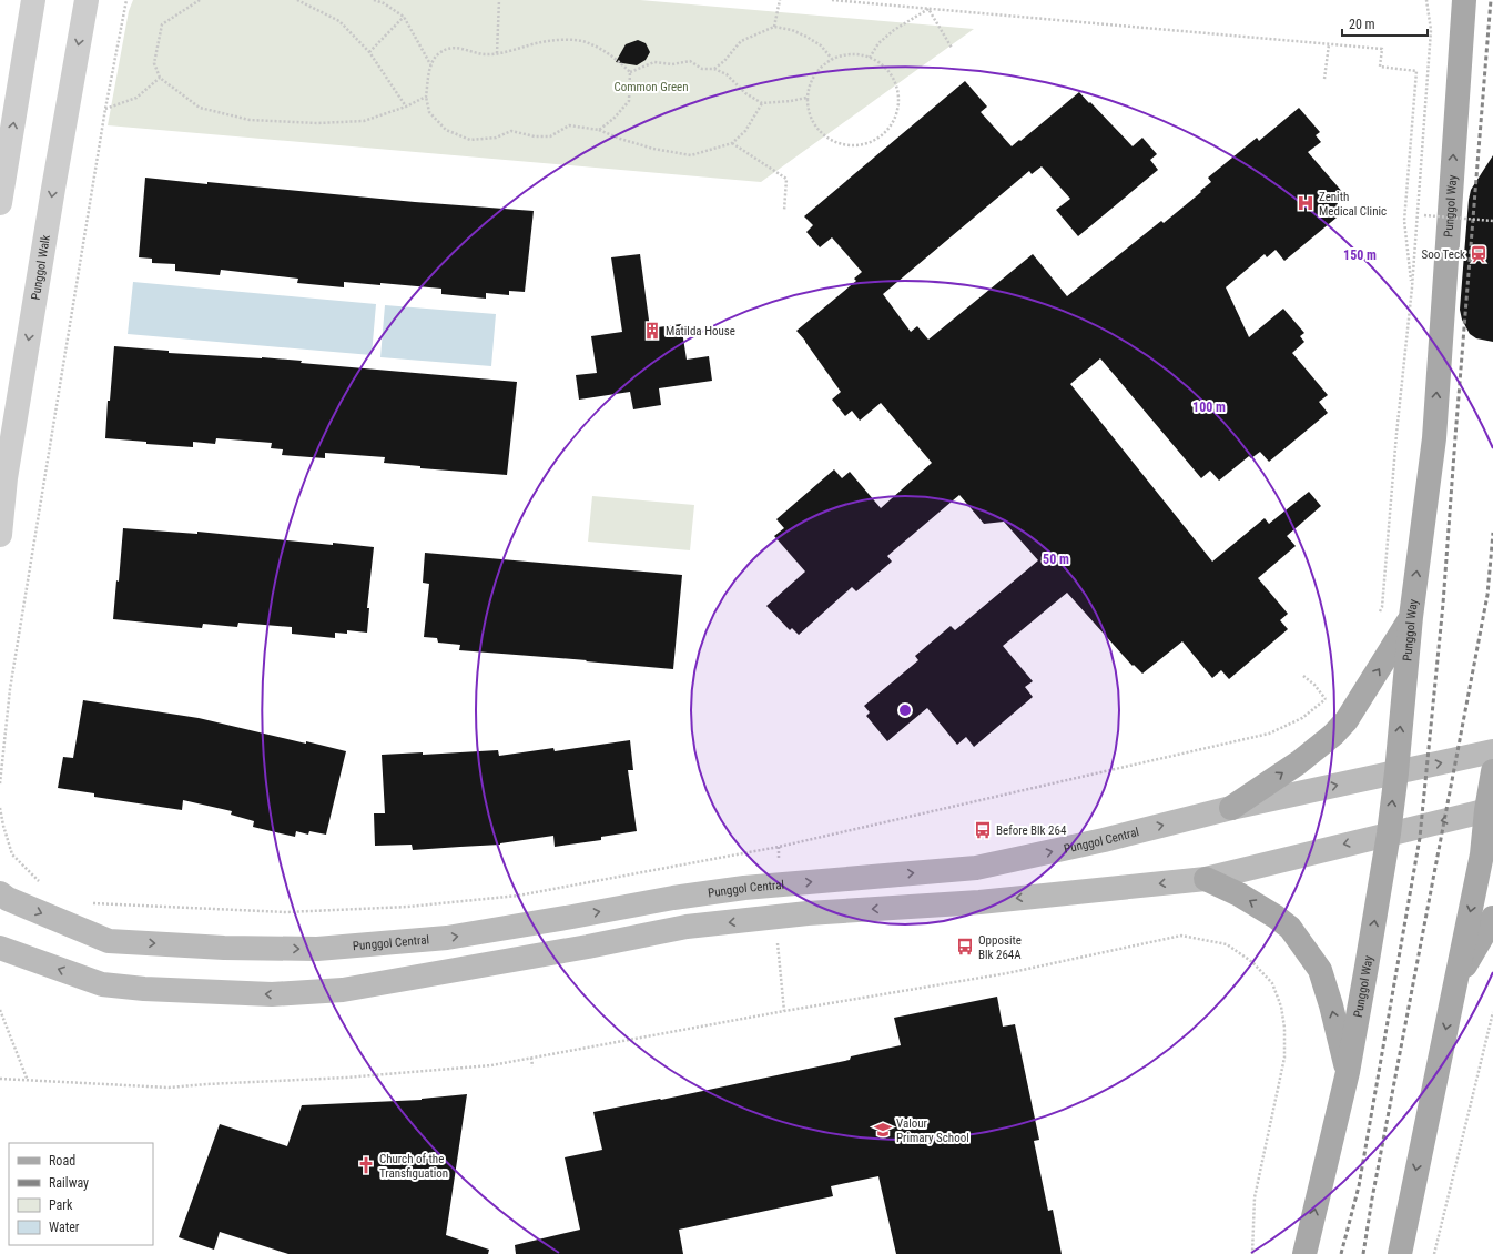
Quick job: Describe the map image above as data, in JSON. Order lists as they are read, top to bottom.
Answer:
{
  "streets": {
    "main road": ["Punggol Way", "Punggol Central"],
    "street": ["Punggol Walk"]
  },
  "crossings": [
    ["Punggol Way", "Punggol Central"]
  ],
  "parks": ["Common Green"],
  "places": {
    "hospital": ["Zenith Medical Clinic"],
    "station": ["Soo Teck"],
    "building": ["Matilda House"],
    "bus stop": ["Before Blk 264", "Opposite Blk 264A"],
    "school or university": ["Valour Primary School"],
    "church": ["Church of the Transfiguation"]
  },
  "legend": [
    "Road",
    "Railway",
    "Park",
    "Water"
  ],
  "scale_bar": "20 m",
  "rings": ["150 m", "100 m", "50 m"]
}
